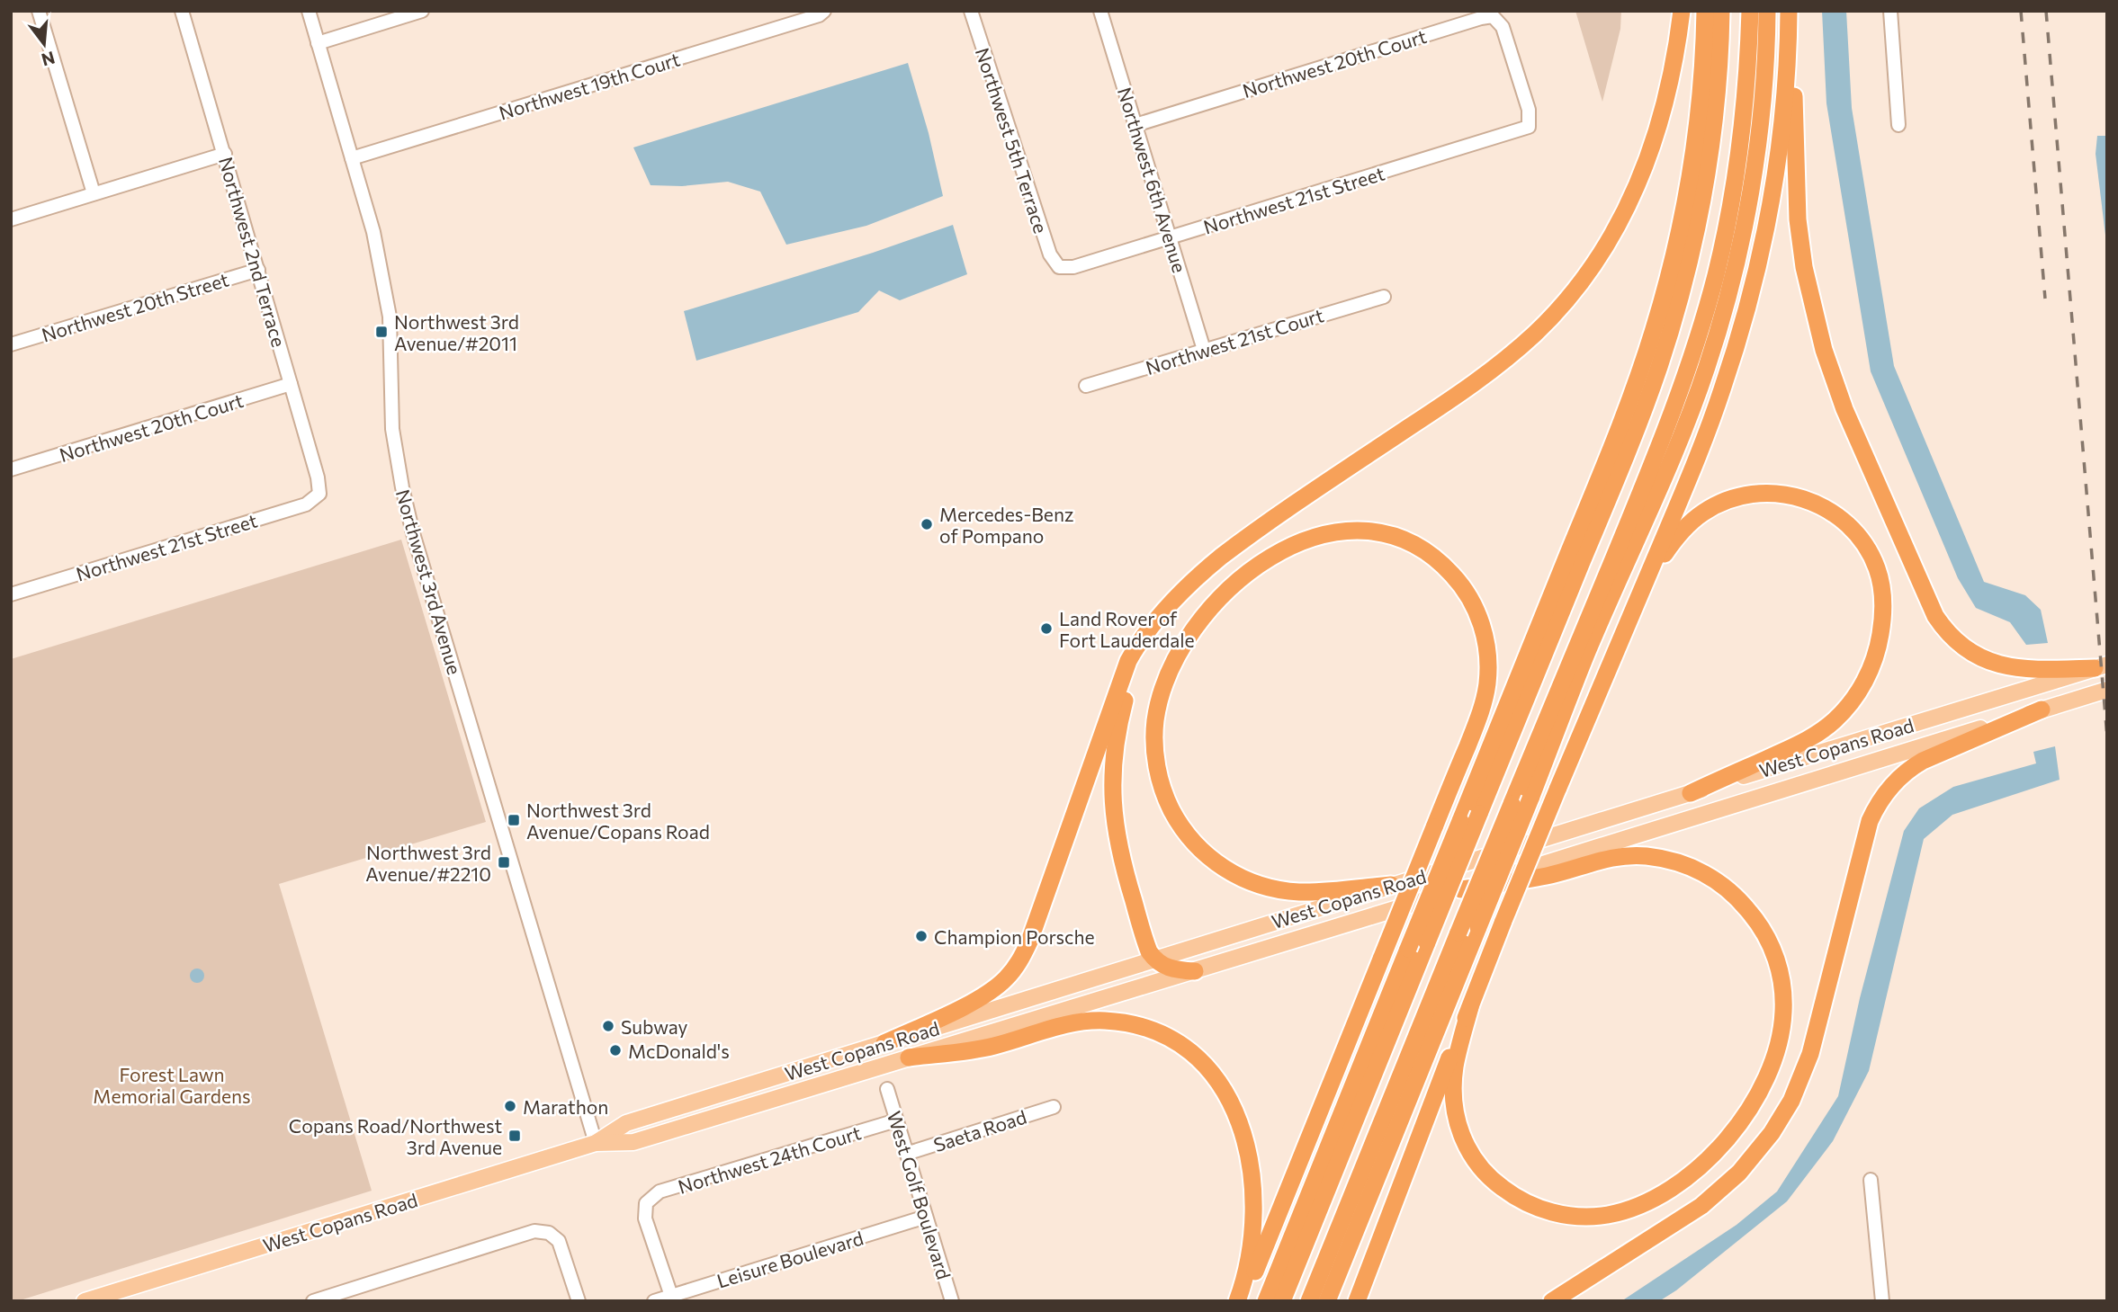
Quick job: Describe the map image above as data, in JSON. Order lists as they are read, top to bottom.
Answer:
{
  "streets": {
    "main road": ["West Copans Road"],
    "street": [
      "Northwest 20th Court",
      "Northwest 19th Court",
      "Northwest 5th Terrace",
      "Northwest 6th Avenue",
      "Northwest 21st Street",
      "Northwest 2nd Terrace",
      "Northwest 20th Street",
      "Northwest 21st Court",
      "Northwest 3rd Avenue",
      "Saeta Road",
      "Northwest 24th Court",
      "West Golf Boulevard",
      "Leisure Boulevard"
    ]
  },
  "crossings": [
    ["Northwest 20th Court", "Northwest 6th Avenue"],
    ["Northwest 20th Court", "Northwest 21st Street"],
    ["Northwest 20th Court", "Northwest 2nd Terrace"],
    ["Northwest 19th Court", "Northwest 3rd Avenue"],
    ["Northwest 5th Terrace", "Northwest 21st Street"],
    ["Northwest 6th Avenue", "Northwest 21st Street"],
    ["Northwest 6th Avenue", "Northwest 21st Court"],
    ["Northwest 21st Street", "Northwest 2nd Terrace"],
    ["Northwest 2nd Terrace", "Northwest 20th Street"],
    ["Northwest 3rd Avenue", "West Copans Road"],
    ["Saeta Road", "West Golf Boulevard"],
    ["Northwest 24th Court", "West Golf Boulevard"],
    ["Northwest 24th Court", "Leisure Boulevard"],
    ["West Golf Boulevard", "Leisure Boulevard"]
  ],
  "parks": ["Forest Lawn Memorial Gardens"],
  "places": {
    "transit": [
      "Northwest 3rd Avenue/#2011",
      "Northwest 3rd Avenue/Copans Road",
      "Northwest 3rd Avenue/#2210",
      "Copans Road/Northwest 3rd Avenue"
    ],
    "other": [
      "Mercedes-Benz of Pompano",
      "Land Rover of Fort Lauderdale",
      "Champion Porsche",
      "Subway",
      "McDonald's",
      "Marathon"
    ]
  },
  "north": "bottom"
}
